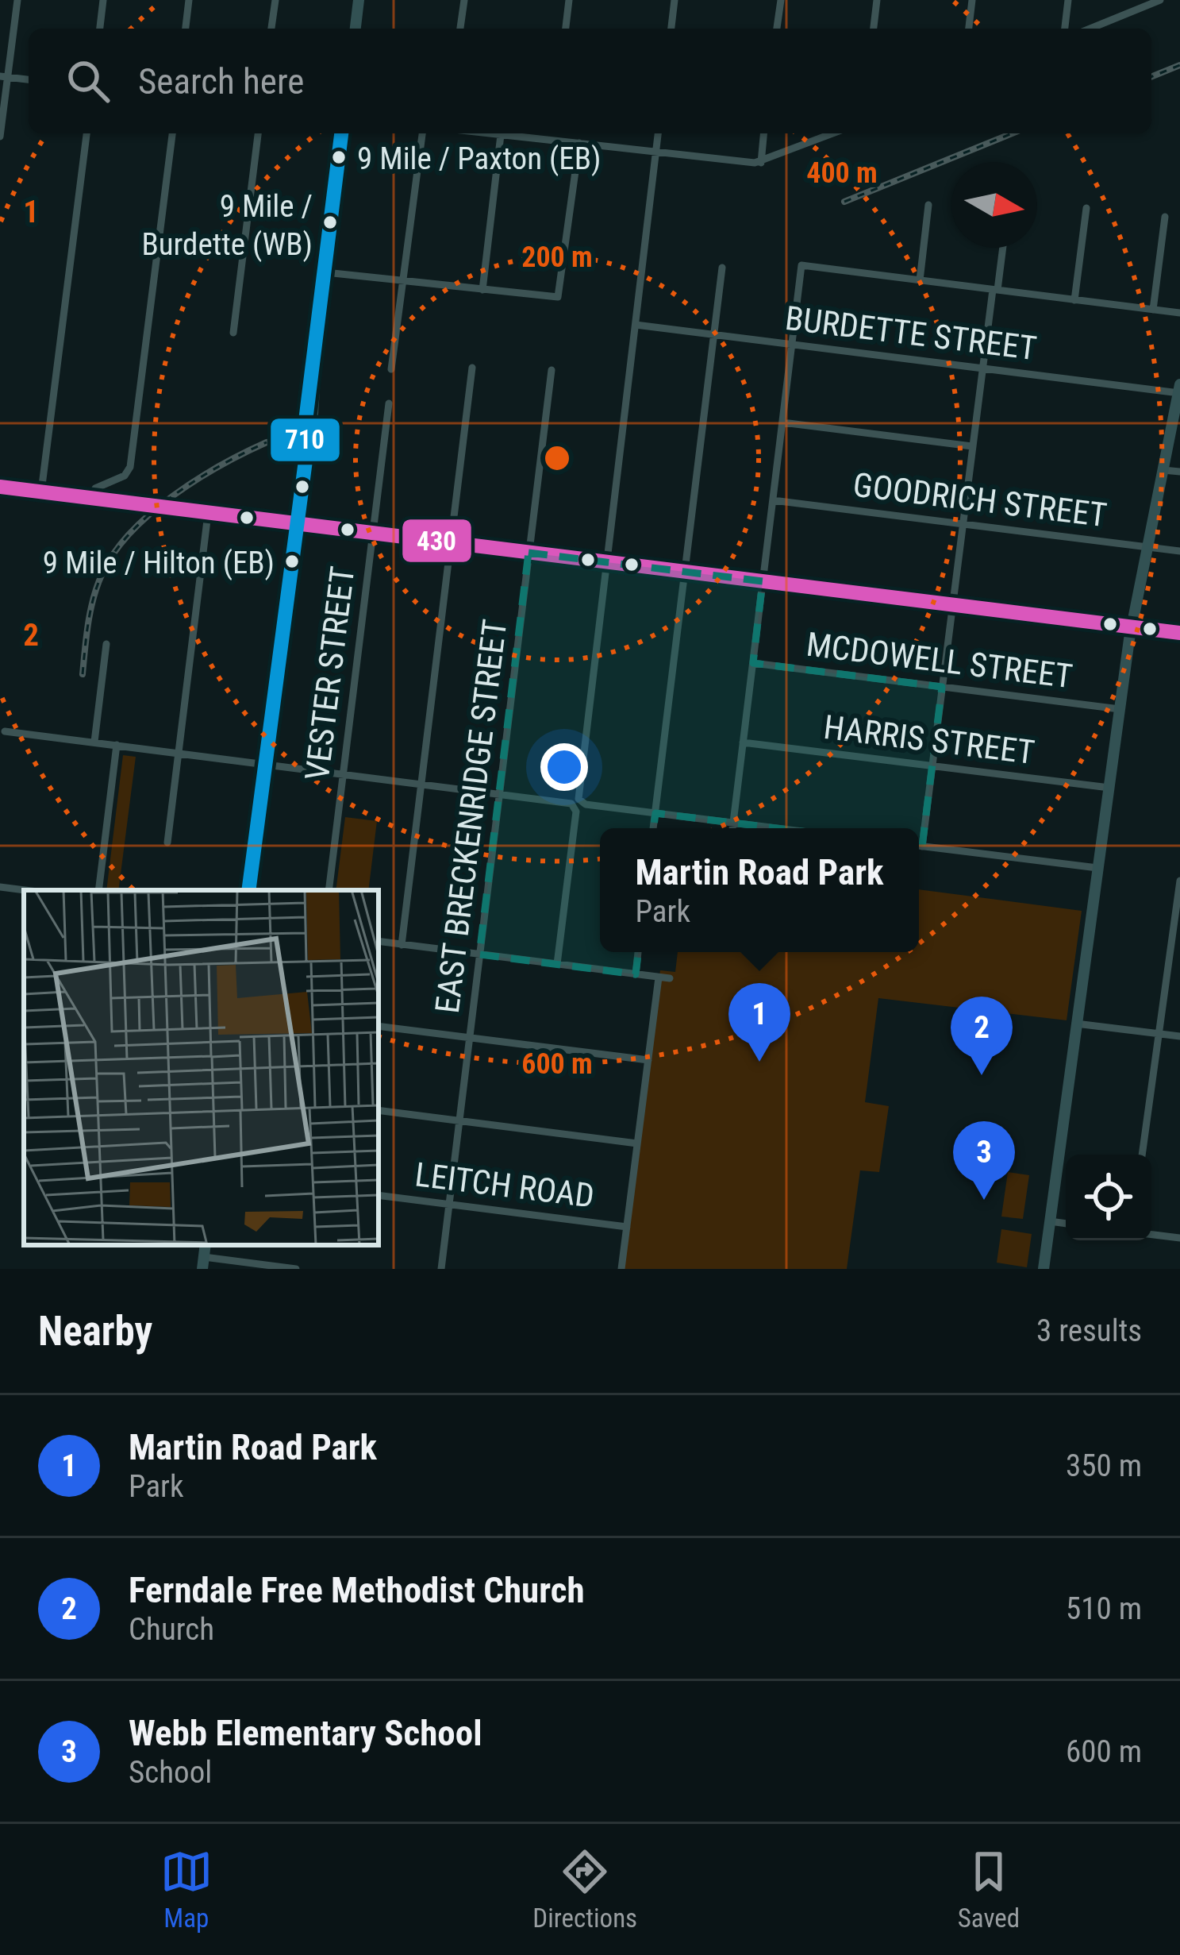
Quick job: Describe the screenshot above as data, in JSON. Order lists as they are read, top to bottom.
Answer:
{
  "streets": {
    "street": [
      "BURDETTE STREET",
      "GOODRICH STREET",
      "MCDOWELL STREET",
      "VESTER STREET",
      "HARRIS STREET",
      "EAST BRECKENRIDGE STREET",
      "LEITCH ROAD"
    ]
  },
  "crossings": [
    ["EAST BRECKENRIDGE STREET", "LEITCH ROAD"]
  ],
  "places": ["9 Mile / Paxton (EB)", "9 Mile / Burdette (WB)", "9 Mile / Hilton (EB)"],
  "lines": ["transit line 710", "transit line 430"],
  "north": "right",
  "page": {
    "search": "Search here",
    "popup": ["Martin Road Park", "Park"],
    "pins": ["1", "2", "3"],
    "heading": ["Nearby", "3 results"],
    "list": [
      {
        "mark": "1",
        "name": "Martin Road Park",
        "note": "Park",
        "value": "350 m"
      },
      {
        "mark": "2",
        "name": "Ferndale Free Methodist Church",
        "note": "Church",
        "value": "510 m"
      },
      {
        "mark": "3",
        "name": "Webb Elementary School",
        "note": "School",
        "value": "600 m"
      }
    ],
    "nav": ["Map", "Directions", "Saved"]
  },
  "grid": {
    "rows": ["1", "2"]
  },
  "rings": ["400 m", "200 m", "600 m"]
}
